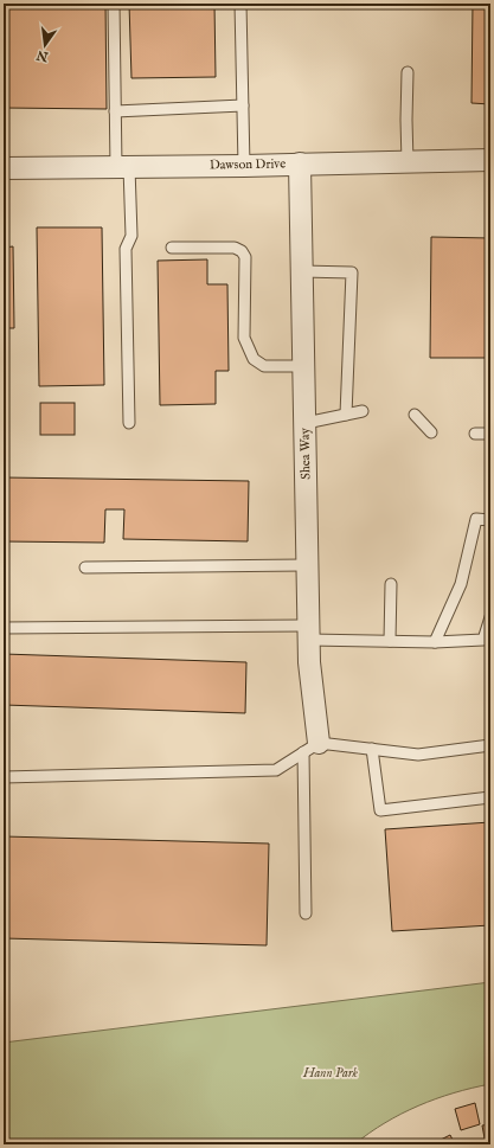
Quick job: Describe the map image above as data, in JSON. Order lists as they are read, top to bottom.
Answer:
{
  "streets": {
    "street": ["Dawson Drive", "Shea Way"]
  },
  "crossings": [
    ["Dawson Drive", "Shea Way"]
  ],
  "parks": ["Hann Park"],
  "north": "bottom"
}
